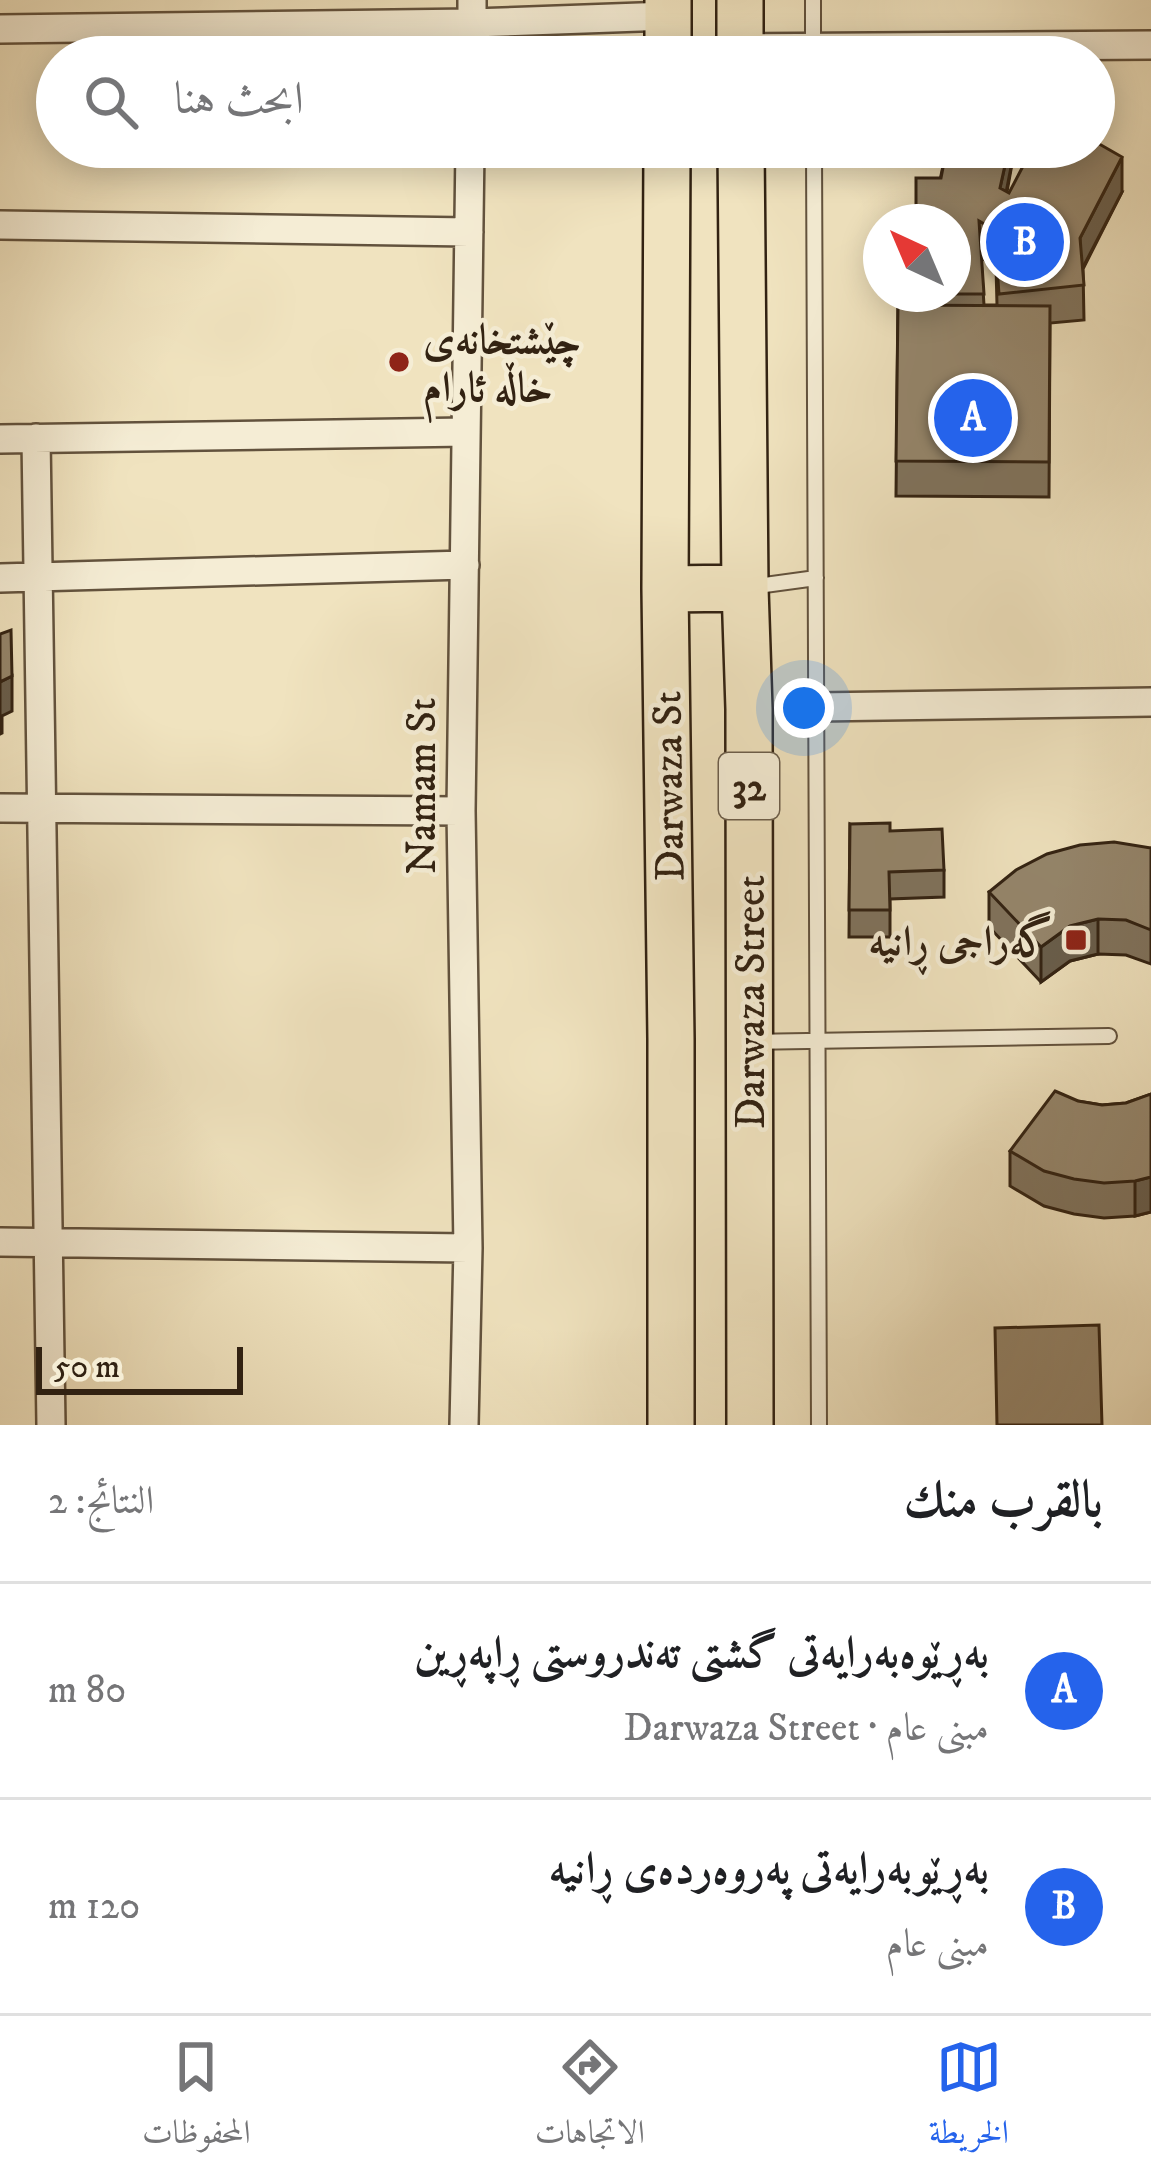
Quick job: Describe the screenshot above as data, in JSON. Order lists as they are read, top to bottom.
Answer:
{
  "streets": {
    "highway": ["Darwaza St", "32", "Darwaza Street"],
    "street": ["Namam St"]
  },
  "places": {
    "other": ["چێشتخانەی خاڵە ئارام"],
    "transit": ["گەراجی ڕانیە"]
  },
  "scale_bar": "50 m",
  "north": "top left",
  "page": {
    "search": "ابحث هنا",
    "pins": ["B", "A"],
    "scale": "50 m",
    "heading": ["بالقرب منك", "النتائج: 2"],
    "list": [
      {
        "mark": "A",
        "name": "بەڕێوەبەرایەتی گشتی تەندروستی ڕاپەڕین",
        "note": "مبنى عام · Darwaza Street",
        "value": "80 m"
      },
      {
        "mark": "B",
        "name": "بەڕێوبەرایەتی پەروەردەی ڕانیە",
        "note": "مبنى عام",
        "value": "120 m"
      }
    ],
    "nav": ["الخريطة", "الاتجاهات", "المحفوظات"]
  }
}
